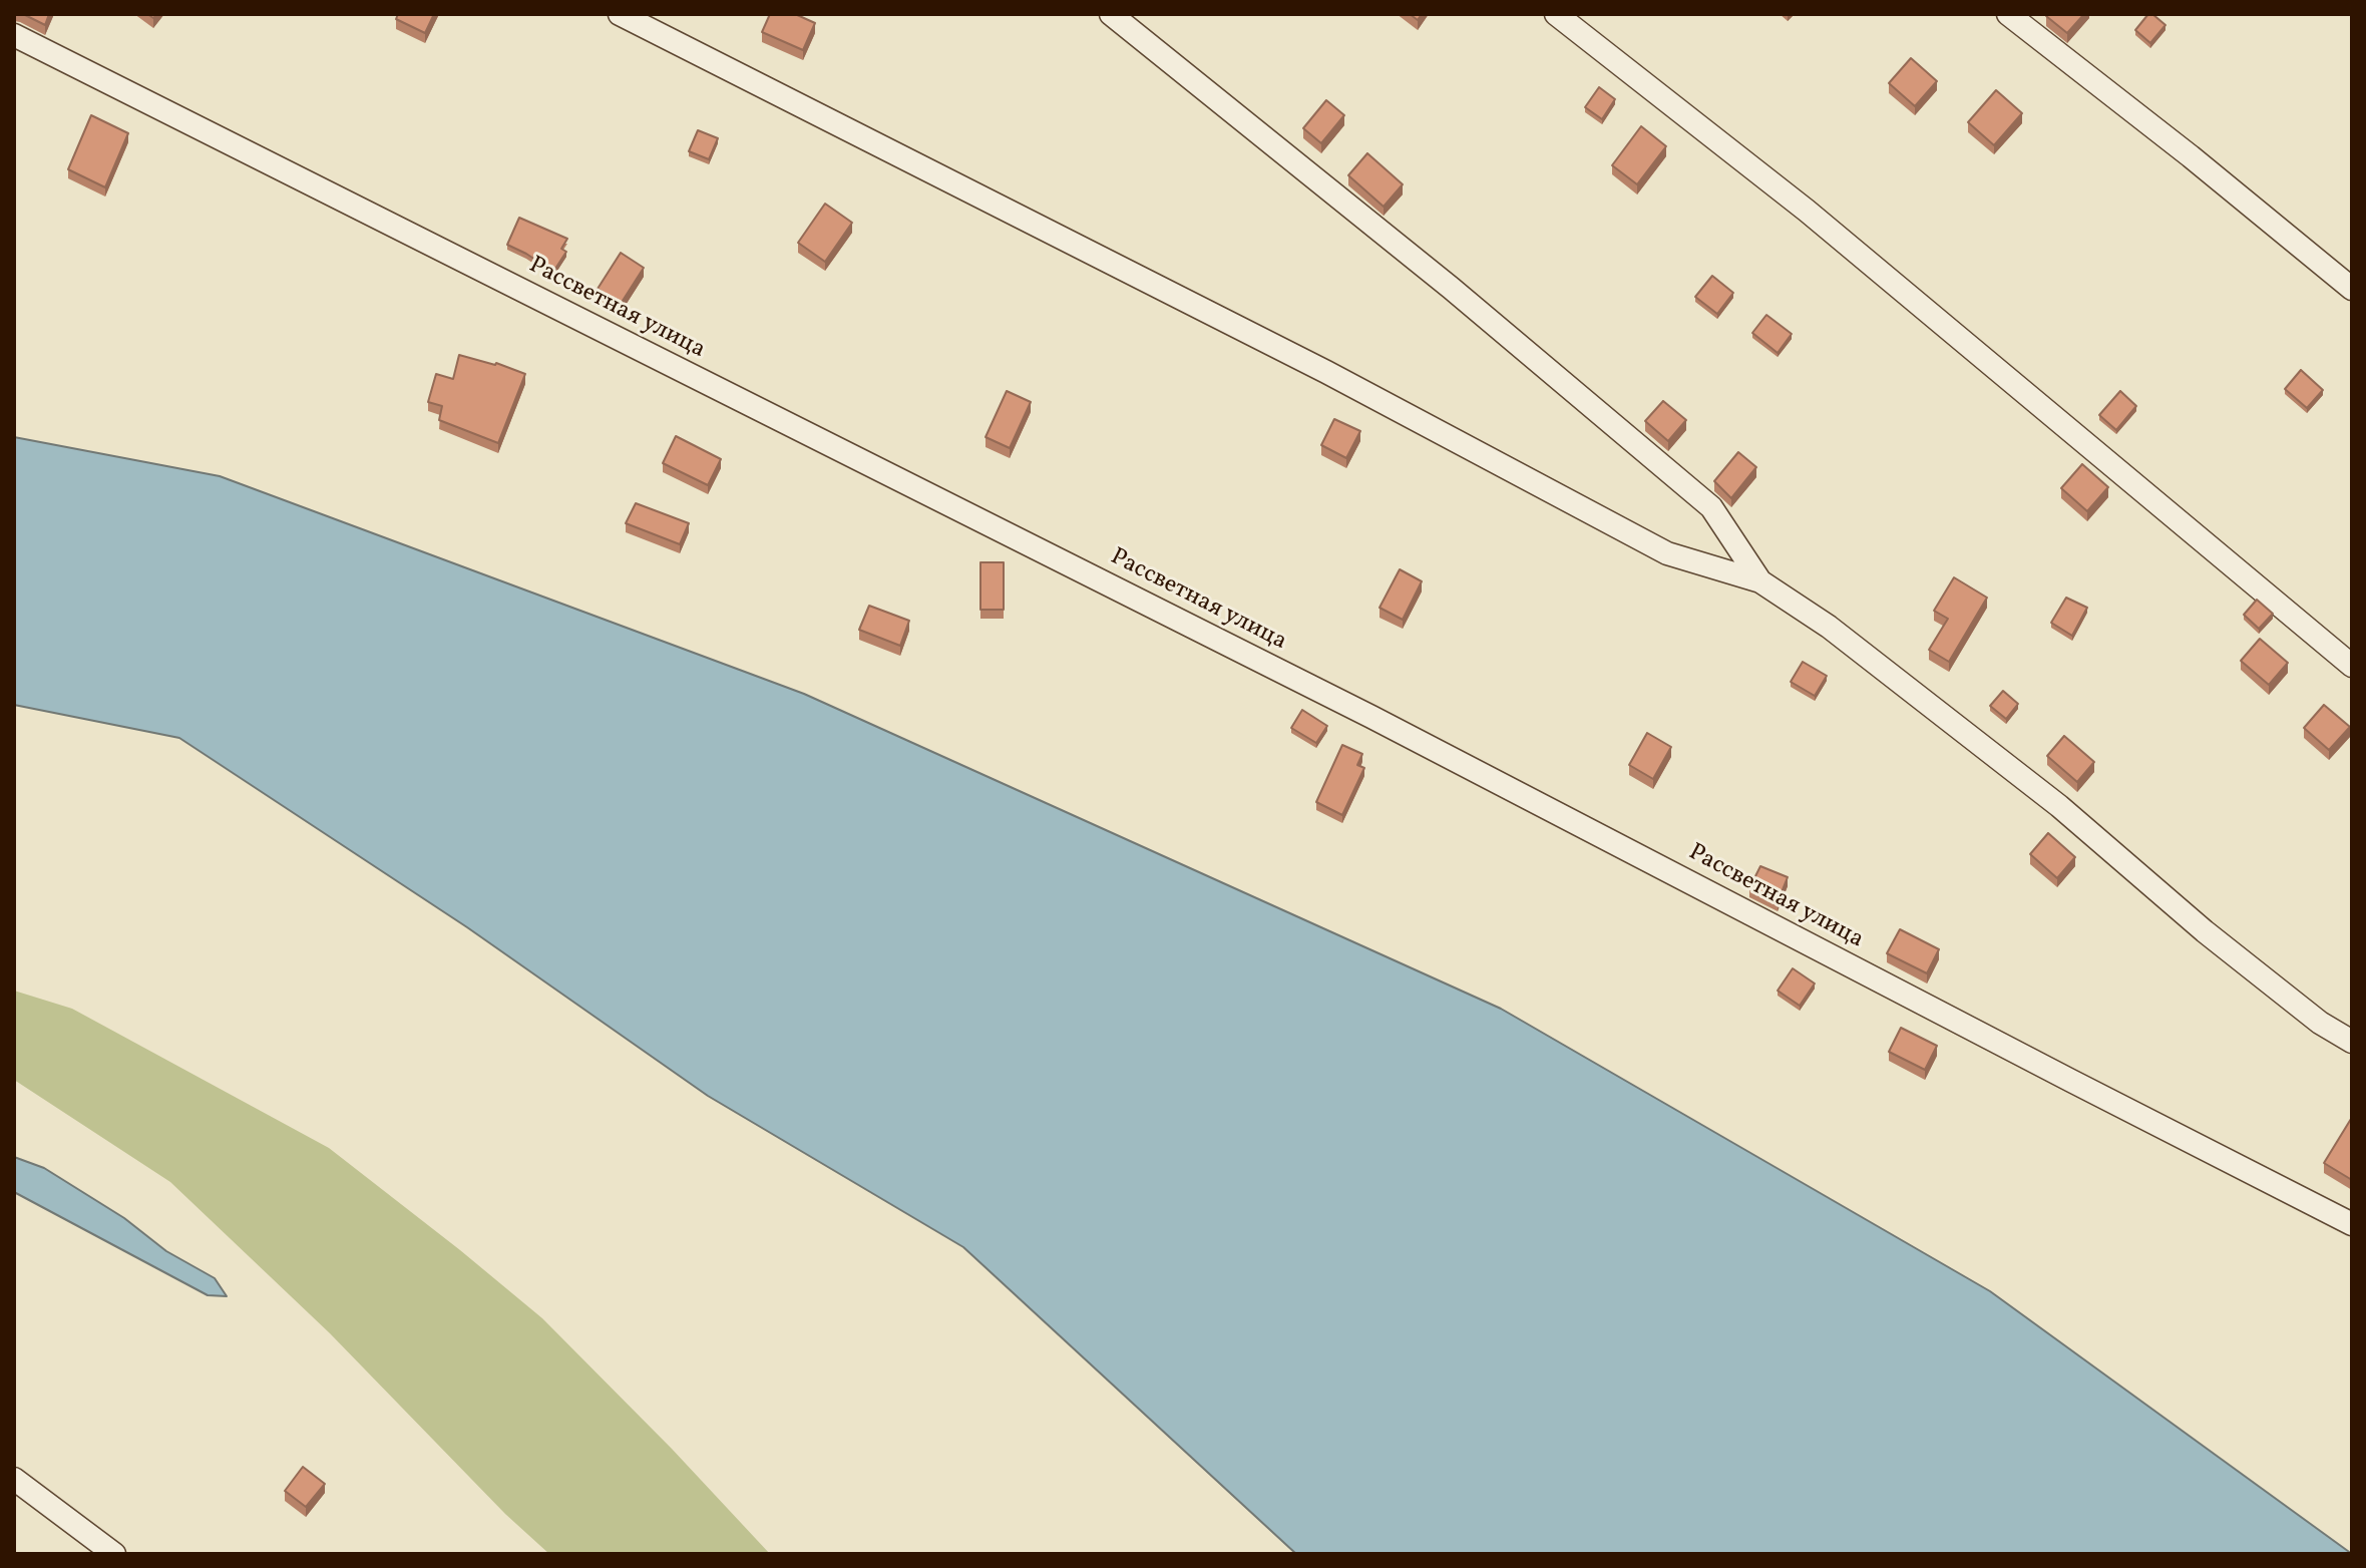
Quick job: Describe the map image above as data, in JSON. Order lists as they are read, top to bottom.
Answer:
{
  "streets": {
    "street": ["Рассветная улица"]
  }
}
